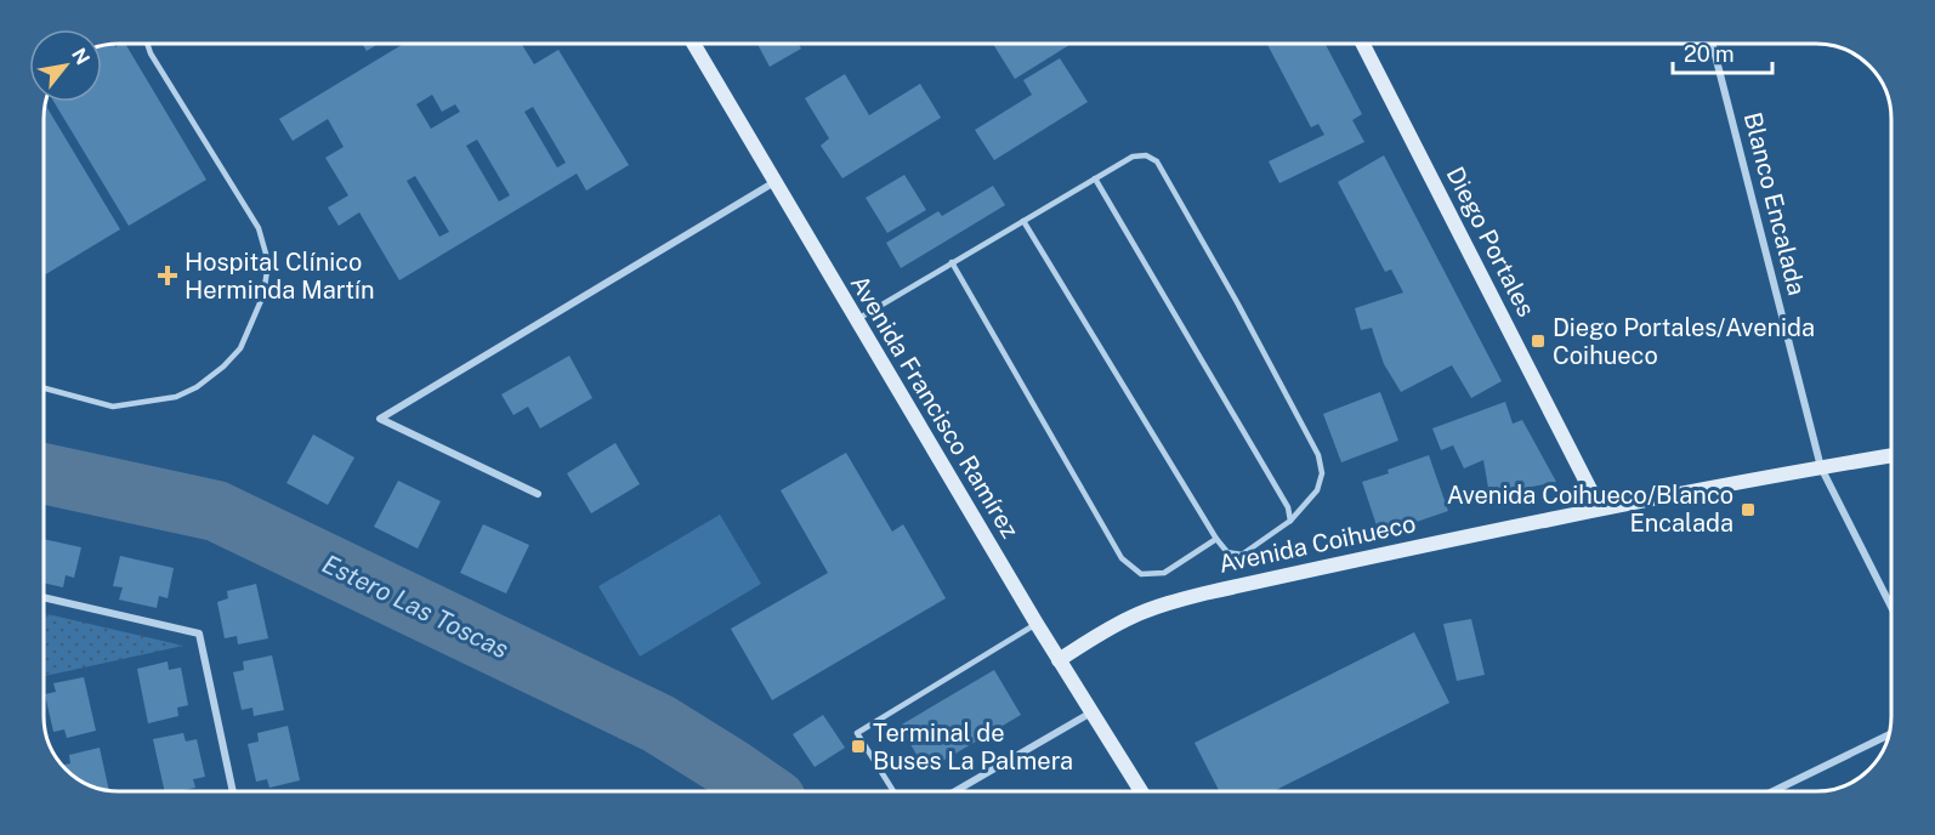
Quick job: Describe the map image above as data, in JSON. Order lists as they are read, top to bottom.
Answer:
{
  "streets": {
    "main road": ["Diego Portales", "Avenida Francisco Ramírez", "Avenida Coihueco"],
    "street": ["Blanco Encalada"]
  },
  "crossings": [
    ["Blanco Encalada", "Avenida Coihueco"],
    ["Diego Portales", "Avenida Coihueco"],
    ["Avenida Francisco Ramírez", "Avenida Coihueco"]
  ],
  "water": ["Estero Las Toscas"],
  "places": {
    "health": ["Hospital Clínico Herminda Martín"],
    "transit": ["Diego Portales/Avenida Coihueco", "Avenida Coihueco/Blanco Encalada", "Terminal de Buses La Palmera"]
  },
  "scale_bar": "20 m",
  "north": "top right"
}
